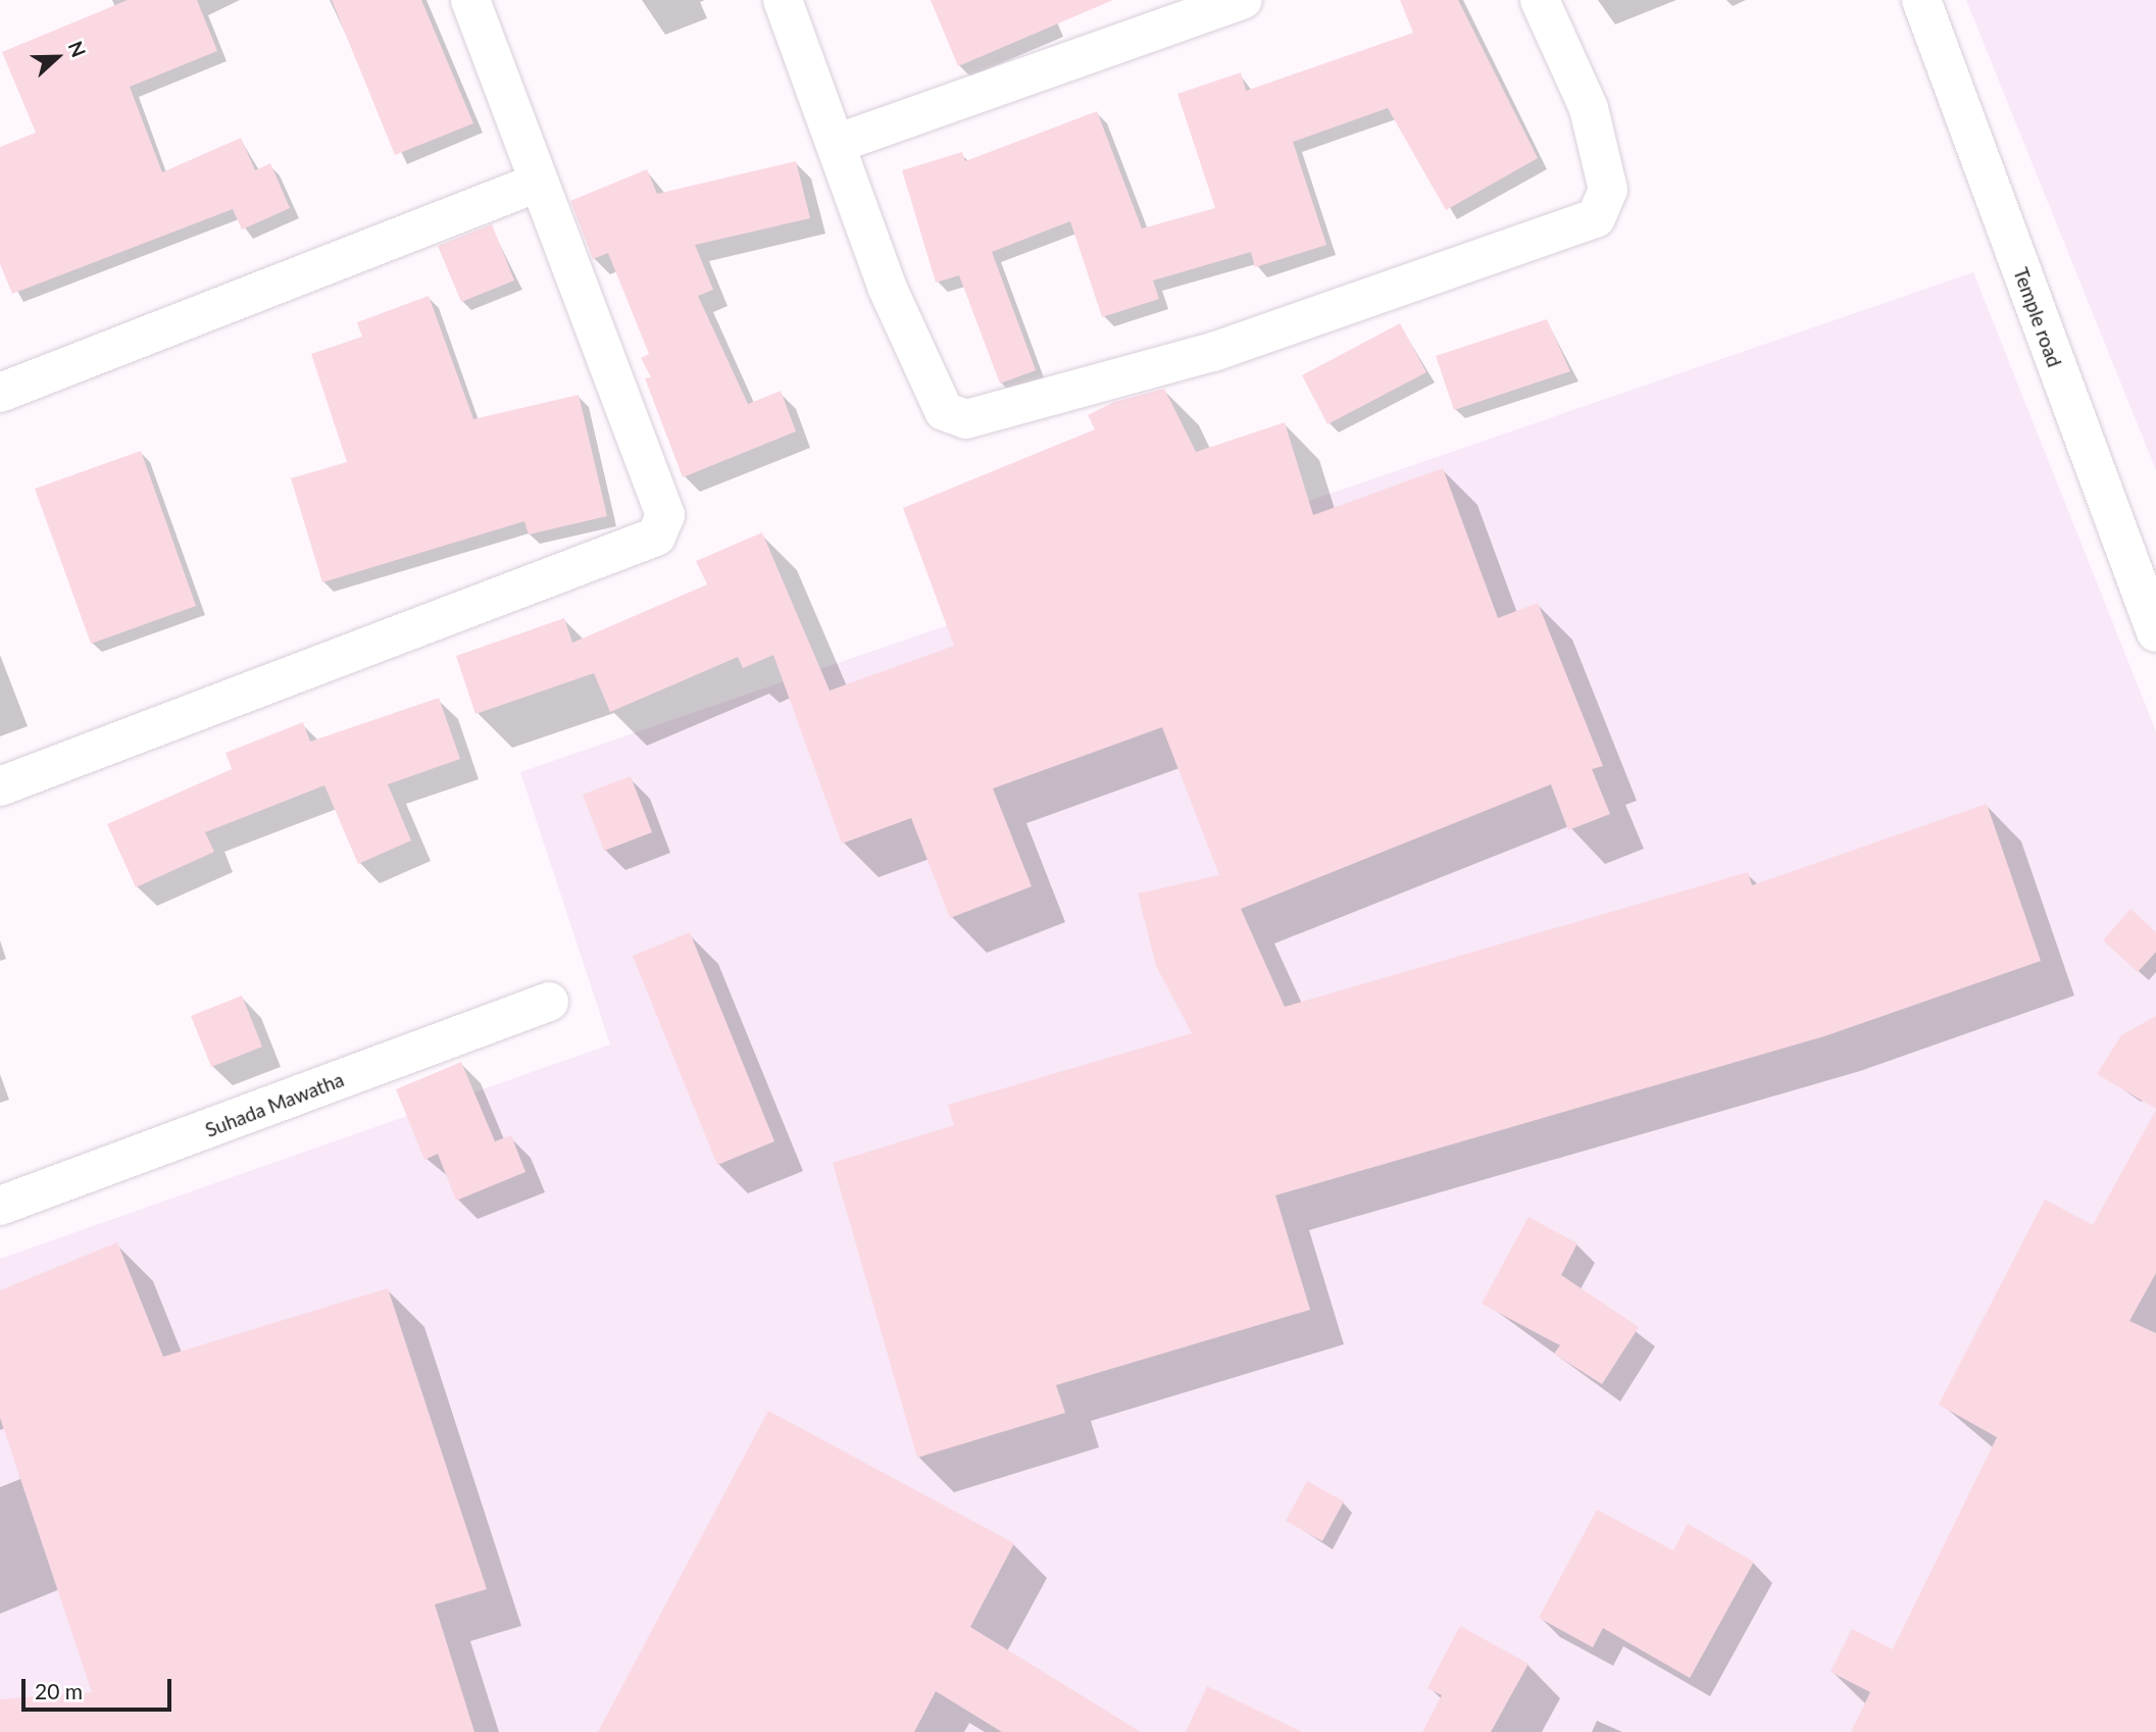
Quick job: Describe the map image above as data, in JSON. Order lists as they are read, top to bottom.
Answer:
{
  "streets": {
    "street": ["Temple road", "Suhada Mawatha"]
  },
  "scale_bar": "20 m",
  "north": "right"
}
